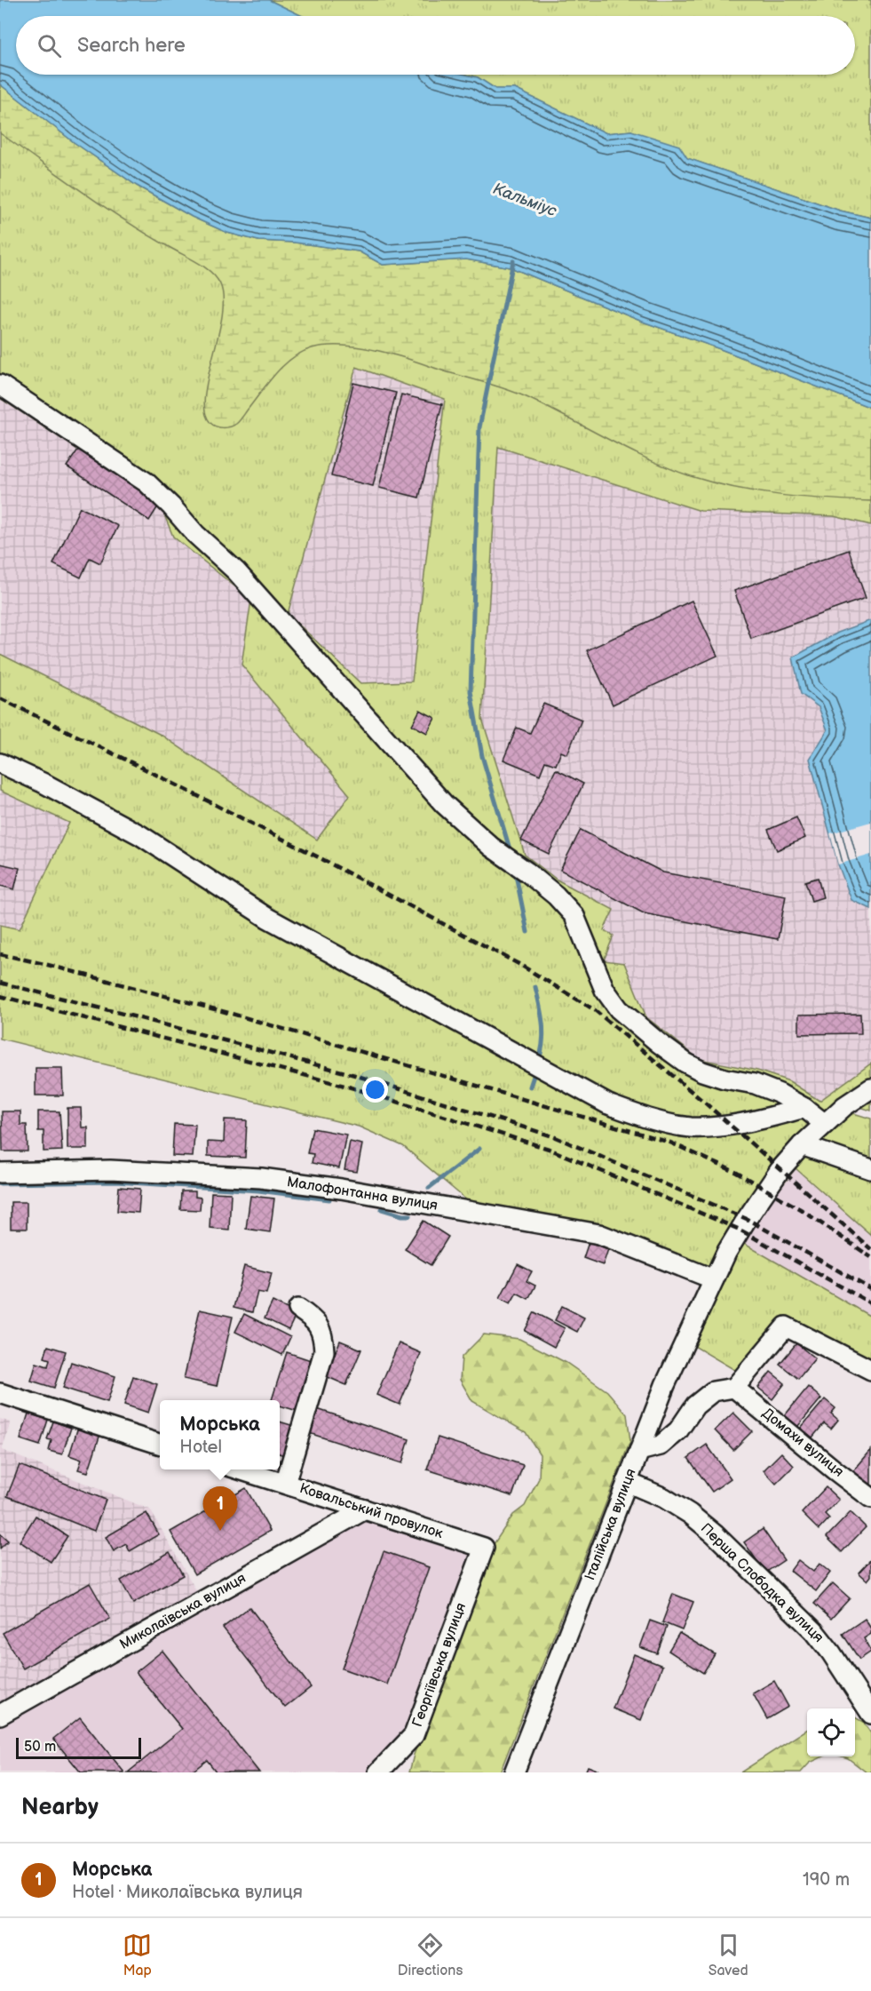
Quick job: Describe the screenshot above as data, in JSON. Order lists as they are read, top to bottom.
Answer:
{
  "streets": {
    "street": [
      "Малофонтанна вулиця",
      "Домахи вулиця",
      "Ковальський провулок",
      "Італійська вулиця",
      "Перша Слободка вулиця",
      "Миколаївська вулиця",
      "Георгіївська вулиця"
    ]
  },
  "crossings": [
    ["Малофонтанна вулиця", "Італійська вулиця"],
    ["Ковальський провулок", "Миколаївська вулиця"],
    ["Ковальський провулок", "Георгіївська вулиця"],
    ["Італійська вулиця", "Перша Слободка вулиця"]
  ],
  "water": ["Кальміус"],
  "scale_bar": "50 m",
  "page": {
    "search": "Search here",
    "popup": ["Морська", "Hotel"],
    "pins": "1",
    "scale": "50 m",
    "heading": "Nearby",
    "list": [
      {
        "mark": "1",
        "name": "Морська",
        "note": "Hotel · Миколаївська вулиця",
        "value": "190 m"
      }
    ],
    "nav": ["Map", "Directions", "Saved"]
  }
}
